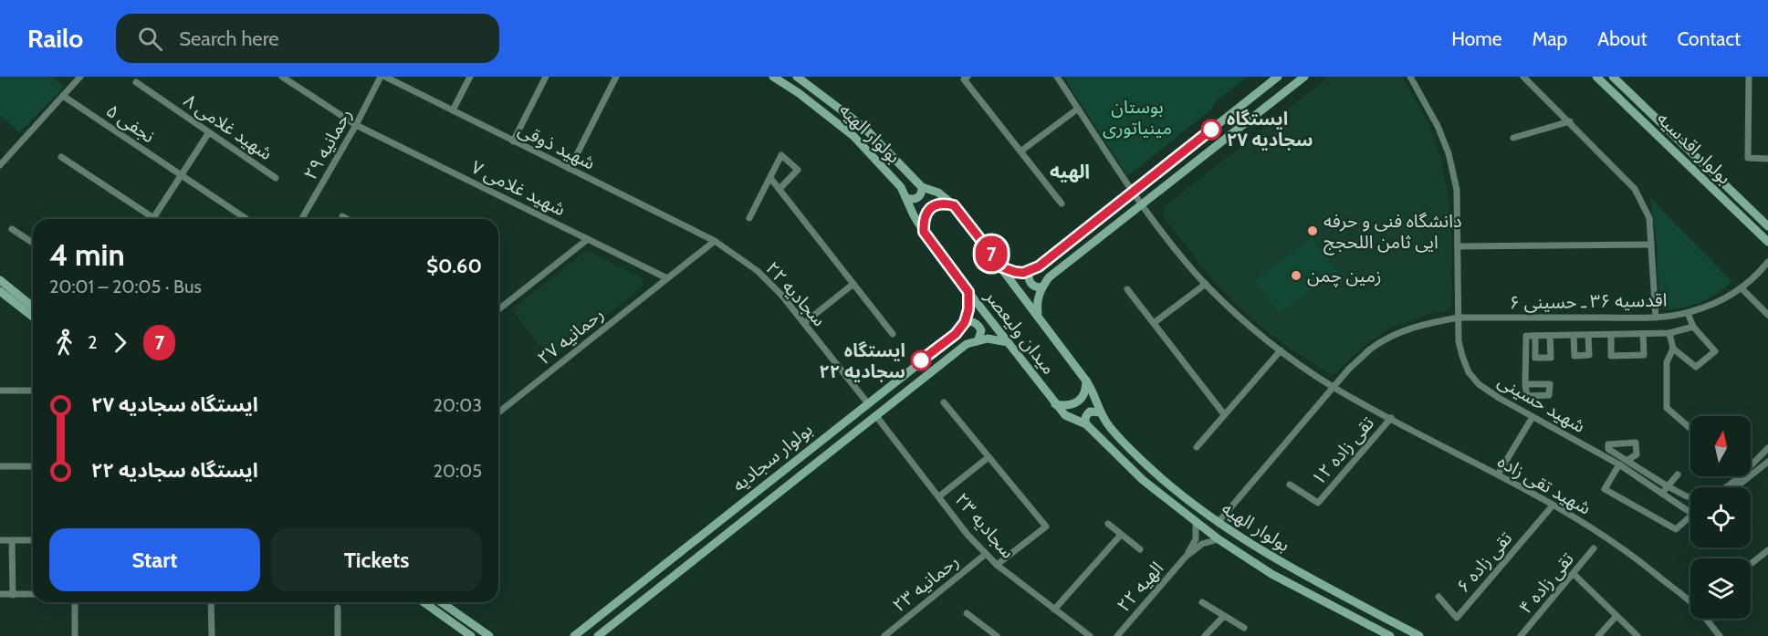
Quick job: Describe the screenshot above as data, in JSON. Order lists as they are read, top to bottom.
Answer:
{
  "streets": {
    "main road": [
      "بولوار الهیه",
      "بولوار اقدسیه",
      "میدان ولیعصر",
      "بولوار سجادیه"
    ],
    "street": [
      "نجفی ۵",
      "شهید غلامی ۸",
      "رحمانیه ۲۹",
      "شهید ذوقی",
      "شهید غلامی ۷",
      "سجادیه ۲۲",
      "اقدسیه ۳۶ ـ حسینی ۶",
      "رحمانیه ۲۷",
      "شهید حسینی",
      "تقی زاده ۱۲",
      "شهید تقی زاده",
      "سجادیه ۲۳",
      "تقی زاده ۶",
      "رحمانیه ۲۳",
      "تقی زاده ۴",
      "الهیه ۲۲"
    ]
  },
  "crossings": [
    ["بولوار الهیه", "اقدسیه ۳۶ ـ حسینی ۶"],
    ["بولوار الهیه", "میدان ولیعصر"],
    ["رحمانیه ۲۹", "شهید غلامی ۷"],
    ["شهید ذوقی", "سجادیه ۲۲"],
    ["شهید ذوقی", "رحمانیه ۲۷"],
    ["شهید غلامی ۷", "رحمانیه ۲۷"],
    ["سجادیه ۲۲", "رحمانیه ۲۷"],
    ["سجادیه ۲۲", "بولوار سجادیه"],
    ["اقدسیه ۳۶ ـ حسینی ۶", "شهید حسینی"],
    ["اقدسیه ۳۶ ـ حسینی ۶", "شهید تقی زاده"],
    ["تقی زاده ۱۲", "شهید تقی زاده"],
    ["بولوار سجادیه", "سجادیه ۲۳"],
    ["شهید تقی زاده", "تقی زاده ۶"],
    ["سجادیه ۲۳", "رحمانیه ۲۳"]
  ],
  "districts": ["الهیه"],
  "parks": ["بوستان مینیاتوری"],
  "places": [
    "ایستگاه سجادیه ۲۷",
    "دانشگاه فنی و حرفه ایی ثامن اللحجج",
    "زمین چمن",
    "ایستگاه سجادیه ۲۲"
  ],
  "lines": ["bus line 7"],
  "north": "top",
  "page": {
    "header": "Railo",
    "search": "Search here",
    "nav": [
      "Home",
      "Map",
      "About",
      "Contact"
    ],
    "on_map": "7",
    "heading": ["4 min", "20:01 – 20:05 · Bus", "$0.60"],
    "legs": ["2", "7"],
    "list": [
      {
        "name": "ایستگاه سجادیه ۲۷",
        "value": "20:03"
      },
      {
        "name": "ایستگاه سجادیه ۲۲",
        "value": "20:05"
      }
    ],
    "buttons": ["Start", "Tickets"]
  }
}
